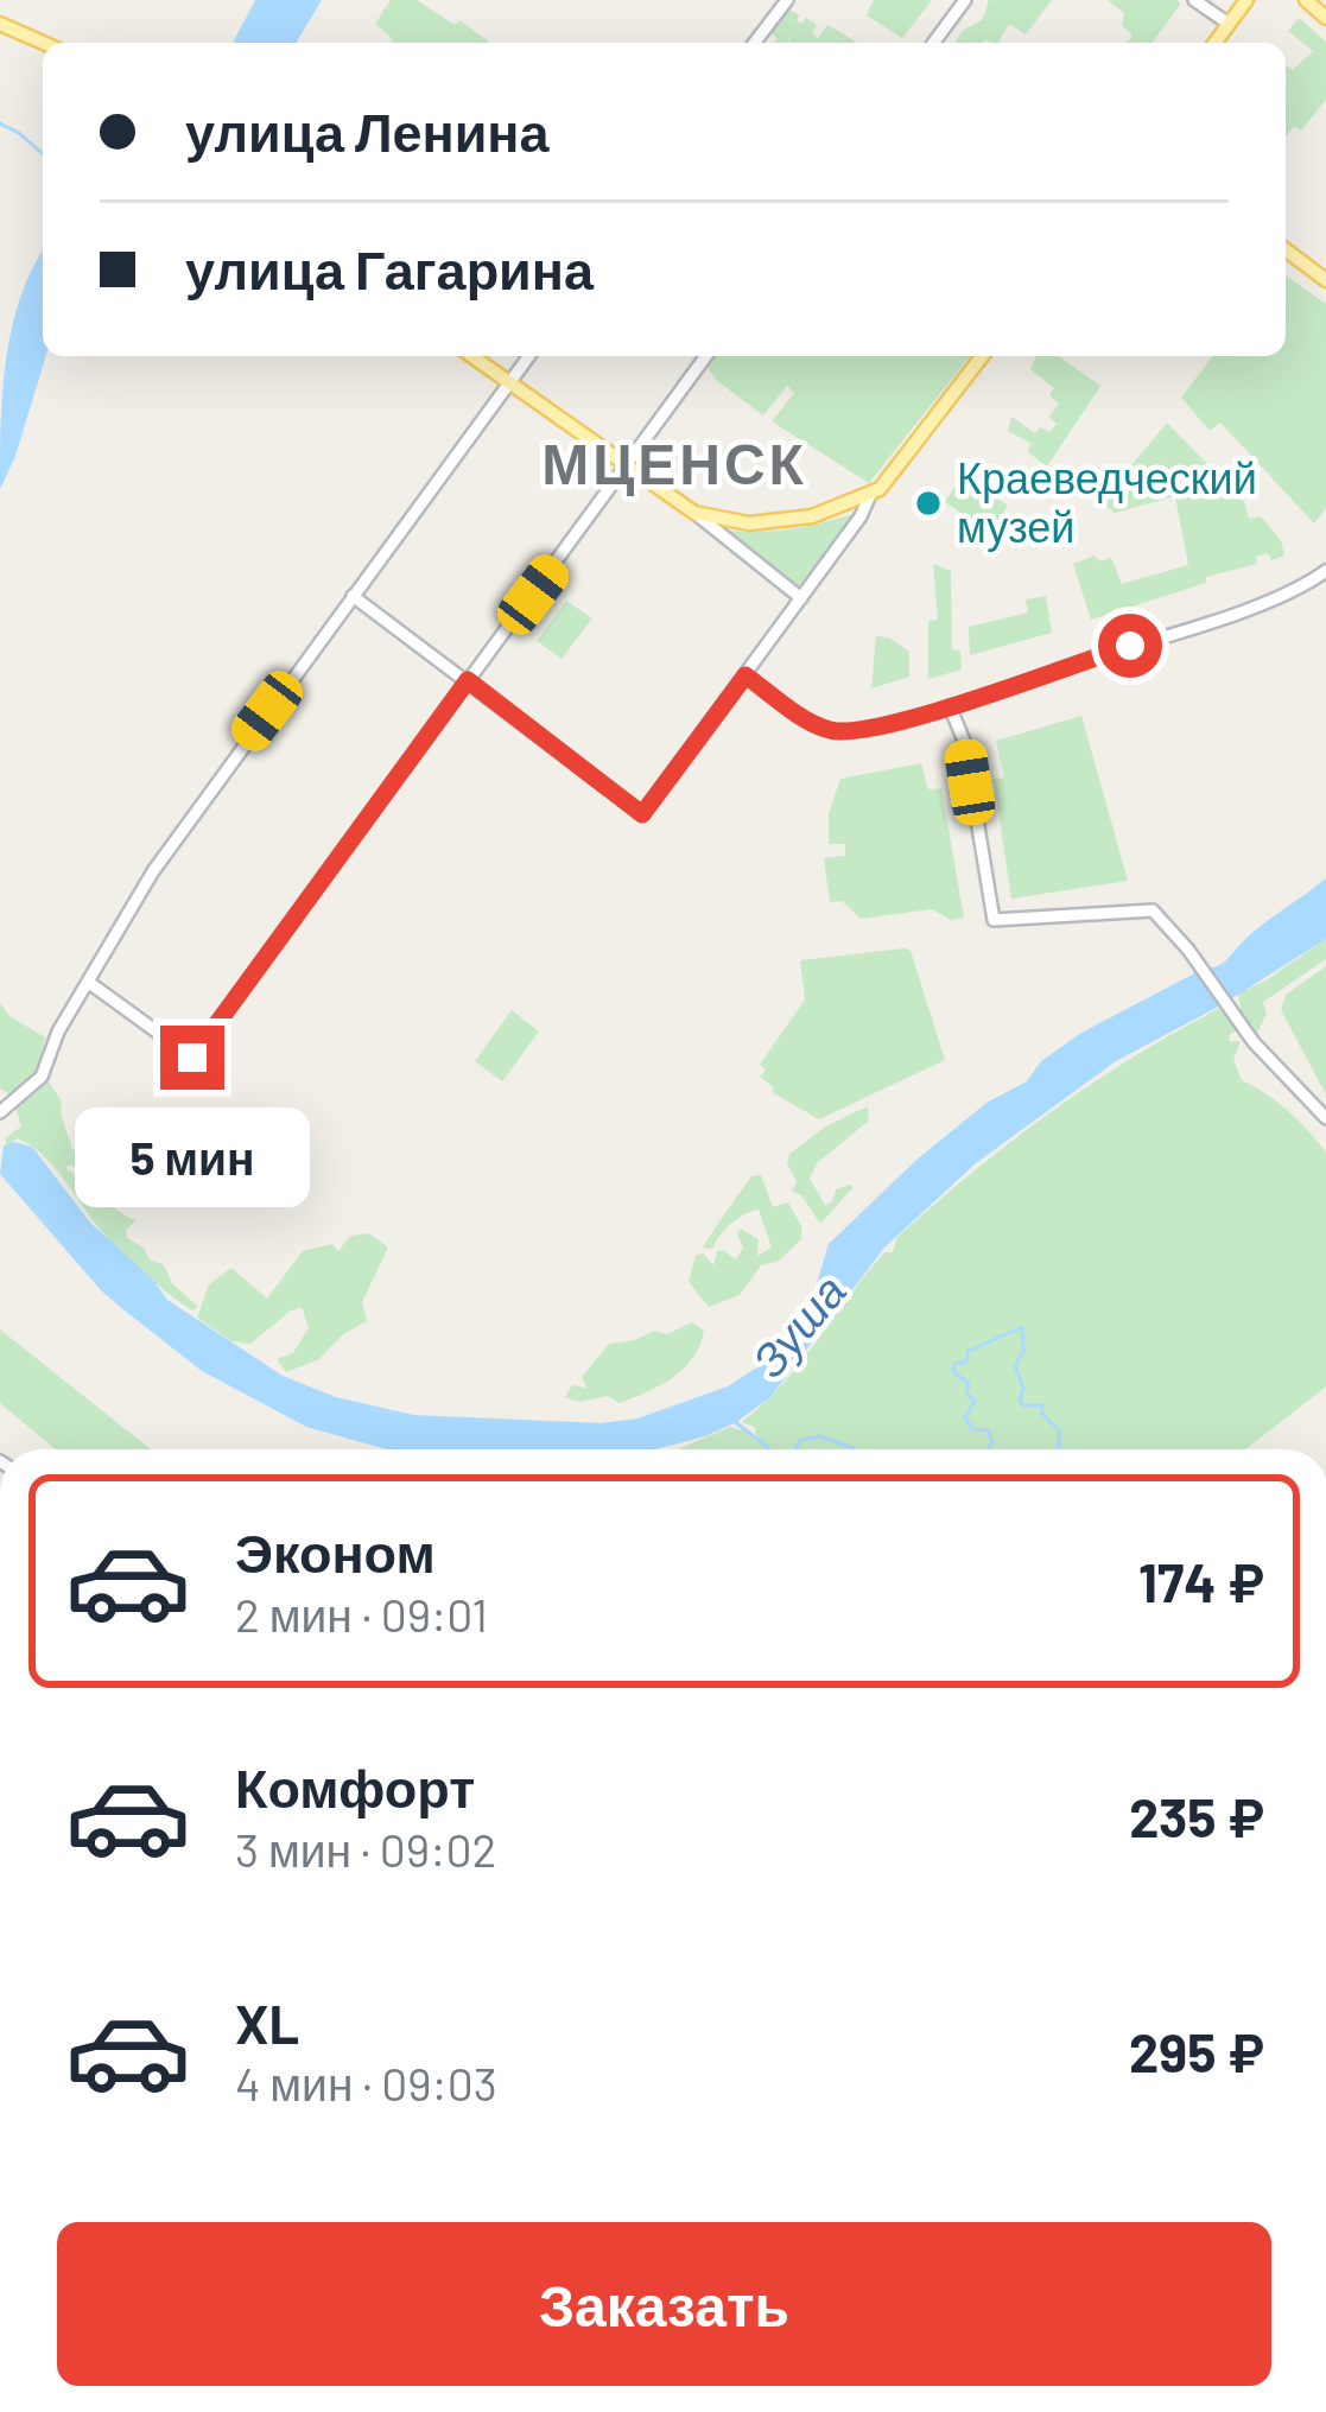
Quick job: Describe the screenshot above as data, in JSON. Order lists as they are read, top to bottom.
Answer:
{
  "districts": ["МЦЕНСК"],
  "water": ["Зуша"],
  "places": ["Краеведческий музей"],
  "page": {
    "banner": ["улица Ленина", "улица Гагарина"],
    "bubble": "5 мин",
    "list": [
      {
        "name": "Эконом",
        "note": "2 мин · 09:01",
        "value": "174 ₽"
      },
      {
        "name": "Комфорт",
        "note": "3 мин · 09:02",
        "value": "235 ₽"
      },
      {
        "name": "XL",
        "note": "4 мин · 09:03",
        "value": "295 ₽"
      }
    ],
    "buttons": "Заказать"
  }
}
